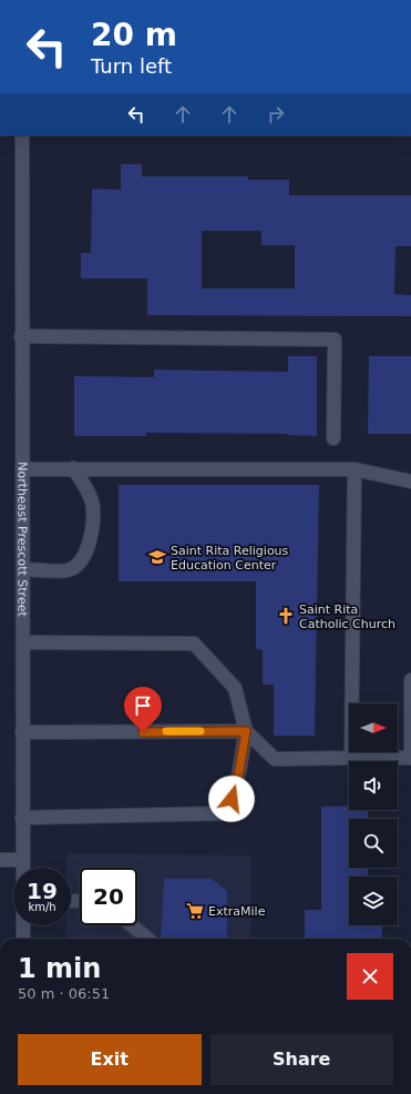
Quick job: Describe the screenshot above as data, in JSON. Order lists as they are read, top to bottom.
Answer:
{
  "streets": {
    "street": ["Northeast Prescott Street"]
  },
  "places": {
    "school or university": ["Saint Rita Religious Education Center"],
    "church": ["Saint Rita Catholic Church"],
    "supermarket": ["ExtraMile"]
  },
  "north": "right",
  "page": {
    "turn": ["20 m", "Turn left"],
    "speed": "19 km/h",
    "limit": "20",
    "heading": ["1 min", "50 m · 06:51"],
    "buttons": ["Exit", "Share"]
  }
}
